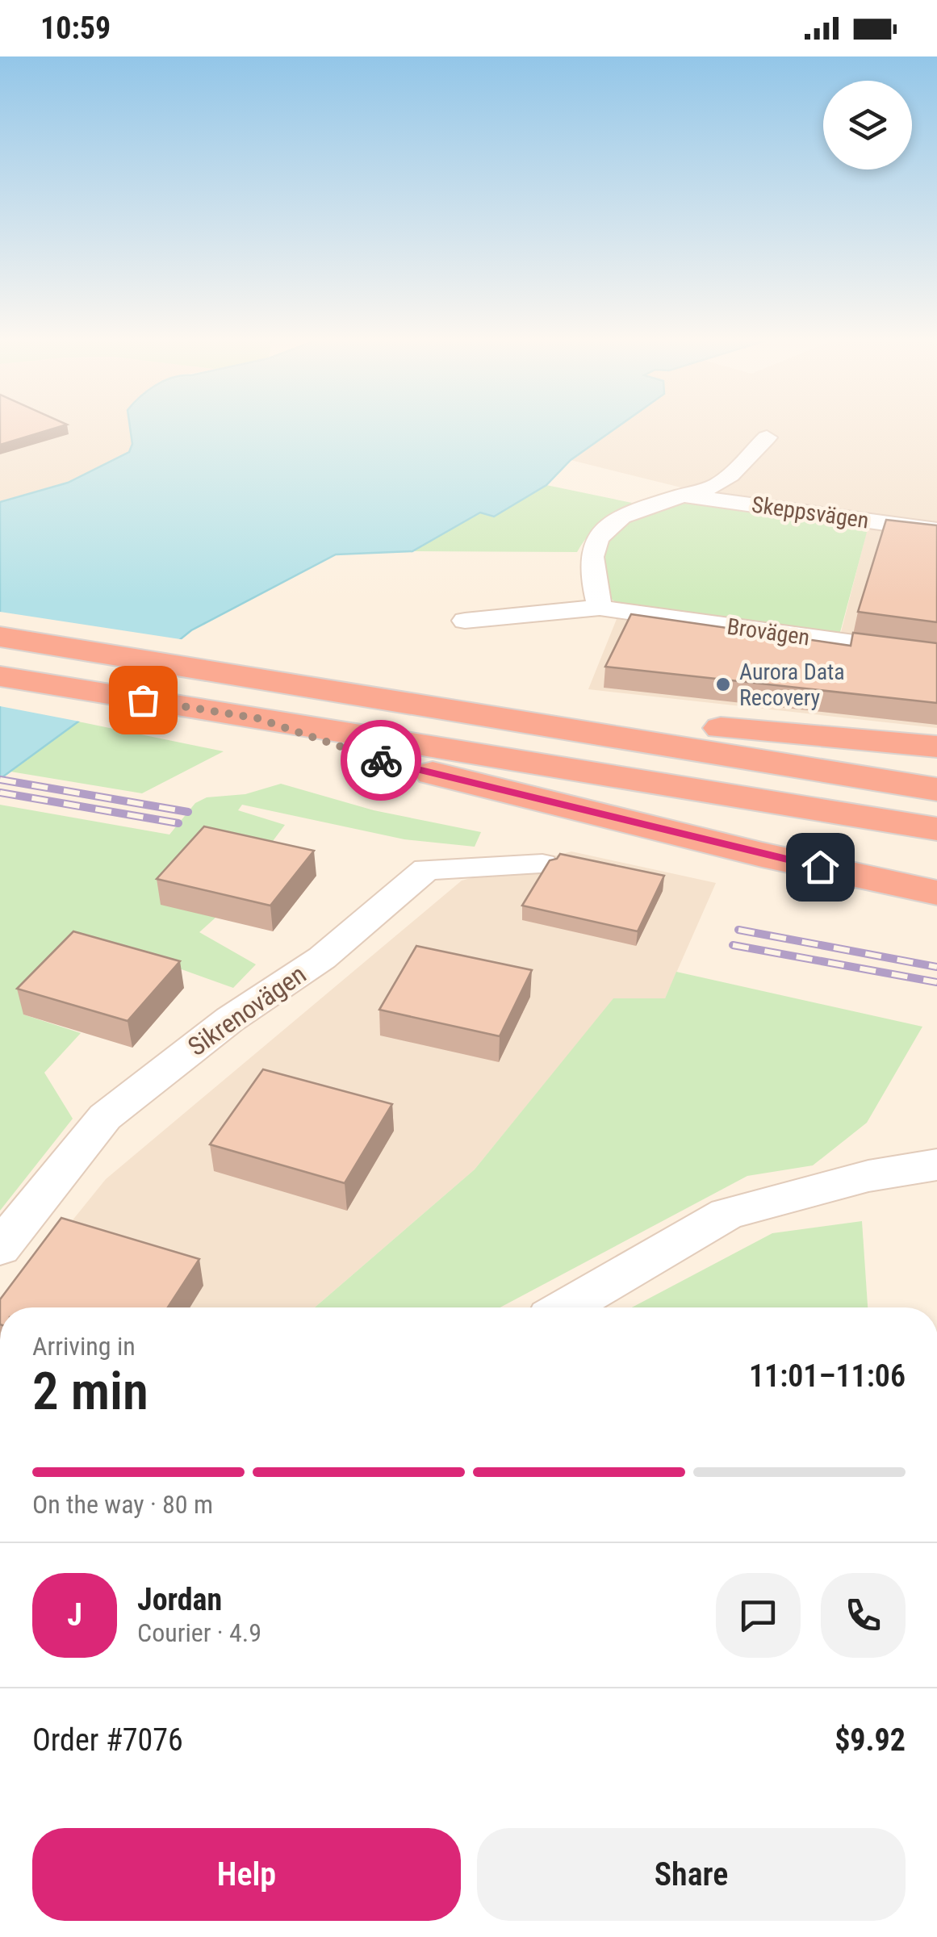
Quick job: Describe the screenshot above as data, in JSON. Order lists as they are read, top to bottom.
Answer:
{
  "streets": {
    "street": ["Skeppsvägen", "Brovägen", "Sikrenovägen"]
  },
  "places": ["Aurora Data Recovery"],
  "page": {
    "status": "10:59",
    "heading": ["2 min", "Arriving in", "11:01–11:06"],
    "panel": [
      "Jordan",
      "Courier · 4.9",
      "Order #7076",
      "$9.92"
    ],
    "bar": "On the way · 80 m",
    "round": "J",
    "buttons": ["Help", "Share"]
  }
}
